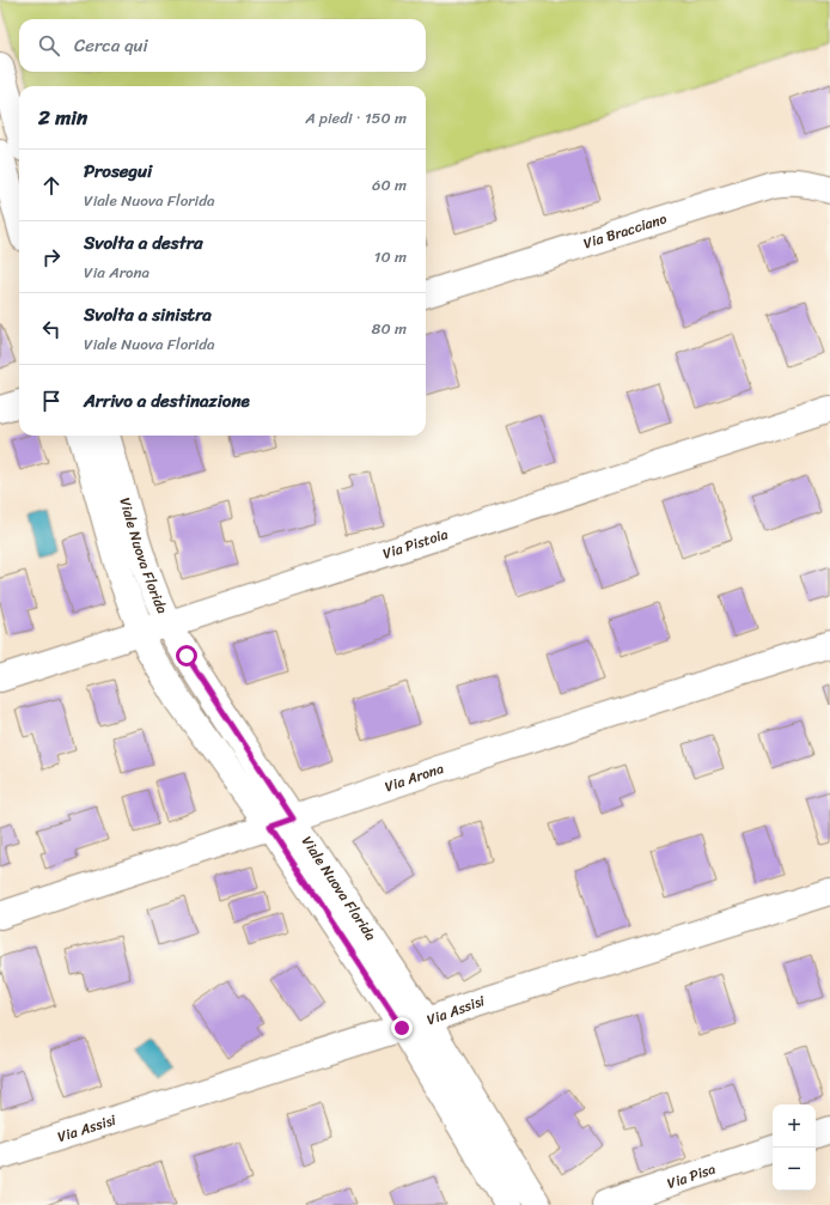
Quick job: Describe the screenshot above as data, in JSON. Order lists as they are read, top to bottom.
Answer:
{
  "streets": {
    "street": [
      "Via Bracciano",
      "Via Pistoia",
      "Viale Nuova Florida",
      "Via Arona",
      "Via Assisi",
      "Via Pisa"
    ]
  },
  "crossings": [
    ["Via Pistoia", "Viale Nuova Florida"],
    ["Viale Nuova Florida", "Via Arona"],
    ["Viale Nuova Florida", "Via Assisi"]
  ],
  "page": {
    "search": "Cerca qui",
    "heading": ["2 min", "A piedi · 150 m"],
    "list": [
      ["Prosegui", "Viale Nuova Florida", "60 m"],
      ["Svolta a destra", "Via Arona", "10 m"],
      ["Svolta a sinistra", "Viale Nuova Florida", "80 m"],
      "Arrivo a destinazione"
    ],
    "map_buttons": ["+", "−"]
  }
}
